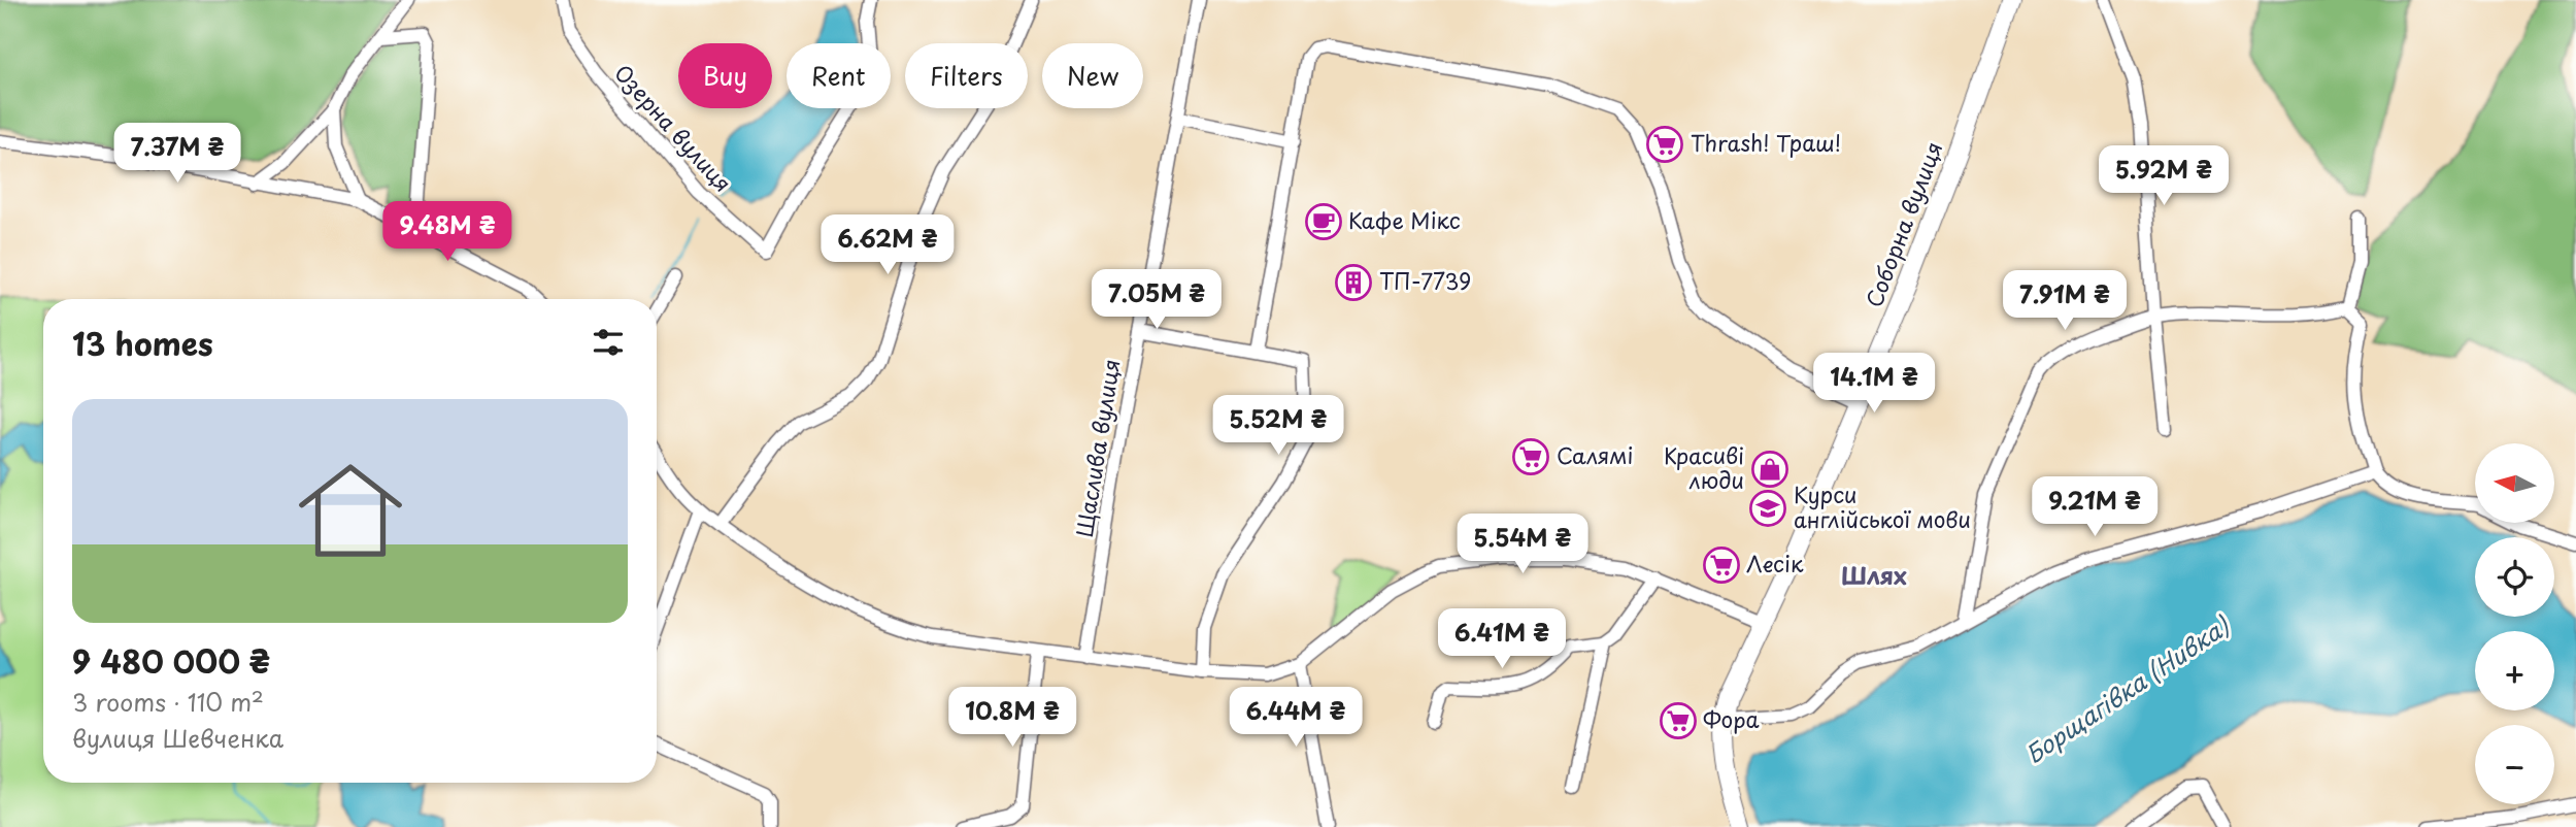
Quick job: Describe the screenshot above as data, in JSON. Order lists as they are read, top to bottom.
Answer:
{
  "streets": {
    "main road": ["Соборна вулиця"],
    "street": ["Озерна вулиця", "Щаслива вулиця"]
  },
  "districts": ["Шлях"],
  "water": ["Борщагівка (Нивка)"],
  "places": {
    "supermarket": [
      "Thrash! Траш!",
      "Салямі",
      "Лесік",
      "Фора"
    ],
    "cafe": ["Кафе Мікс"],
    "building": ["ТП-7739"],
    "shop": ["Красиві люди"],
    "school or university": ["Курси англійської мови"]
  },
  "north": "left",
  "page": {
    "chip": [
      "Buy",
      "Rent",
      "Filters",
      "New"
    ],
    "price": [
      "7.37M ₴",
      "5.92M ₴",
      "9.48M ₴",
      "6.62M ₴",
      "7.05M ₴",
      "7.91M ₴",
      "14.1M ₴",
      "5.52M ₴",
      "9.21M ₴",
      "5.54M ₴",
      "6.41M ₴",
      "10.8M ₴",
      "6.44M ₴"
    ],
    "heading": "13 homes",
    "list": [
      {
        "name": "9 480 000 ₴",
        "note": "3 rooms · 110 m² · вулиця Шевченка"
      }
    ],
    "map_buttons": ["+", "−"]
  }
}
